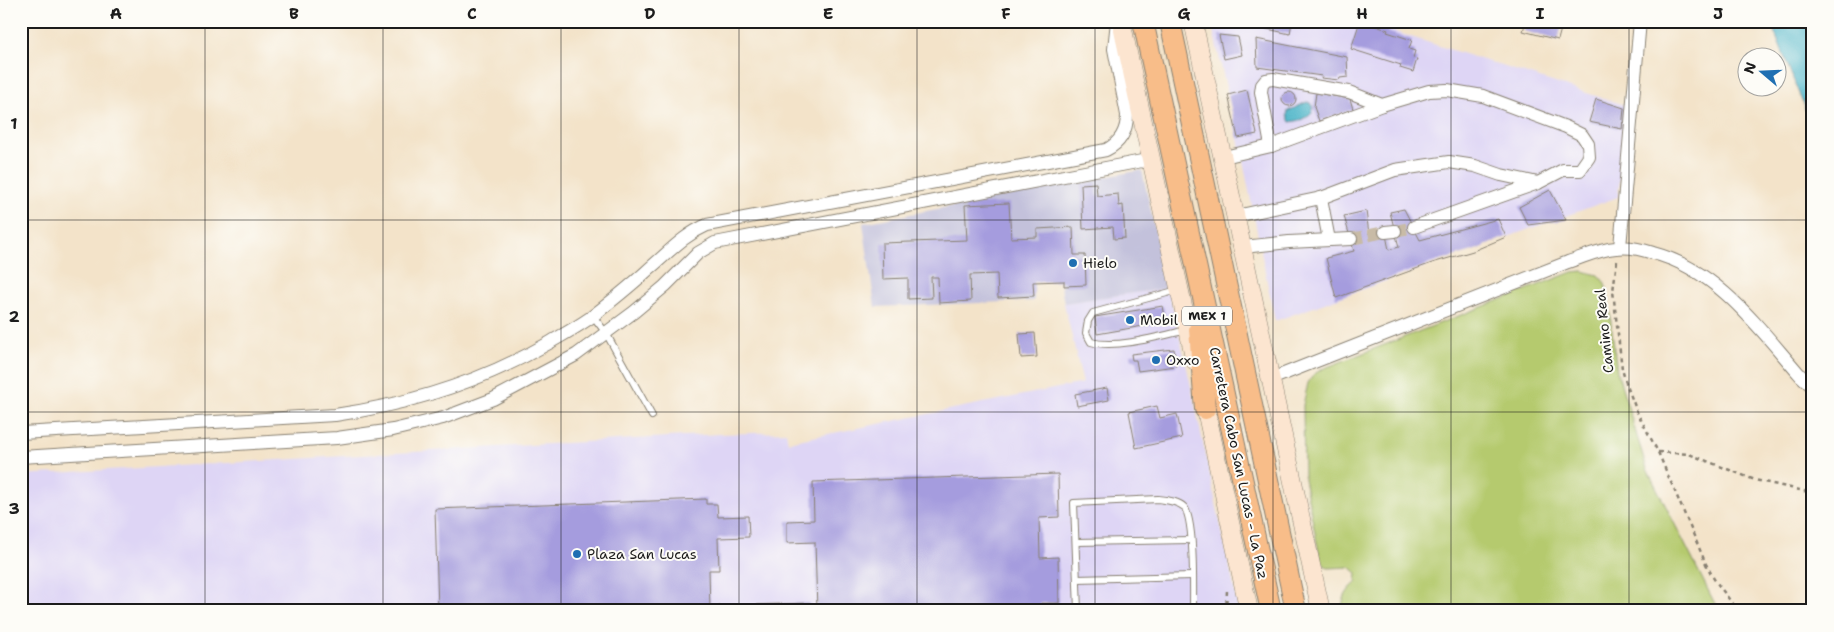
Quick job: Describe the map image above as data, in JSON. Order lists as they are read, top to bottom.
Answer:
{
  "streets": {
    "highway": ["MEX 1", "Carretera Cabo San Lucas - La Paz"],
    "path": ["Camino Real"]
  },
  "places": [
    "Hielo",
    "Mobil",
    "Oxxo",
    "Plaza San Lucas"
  ],
  "north": "left",
  "grid": {
    "columns": [
      "A",
      "B",
      "C",
      "D",
      "E",
      "F",
      "G",
      "H",
      "I",
      "J"
    ],
    "rows": ["1", "2", "3"]
  }
}
